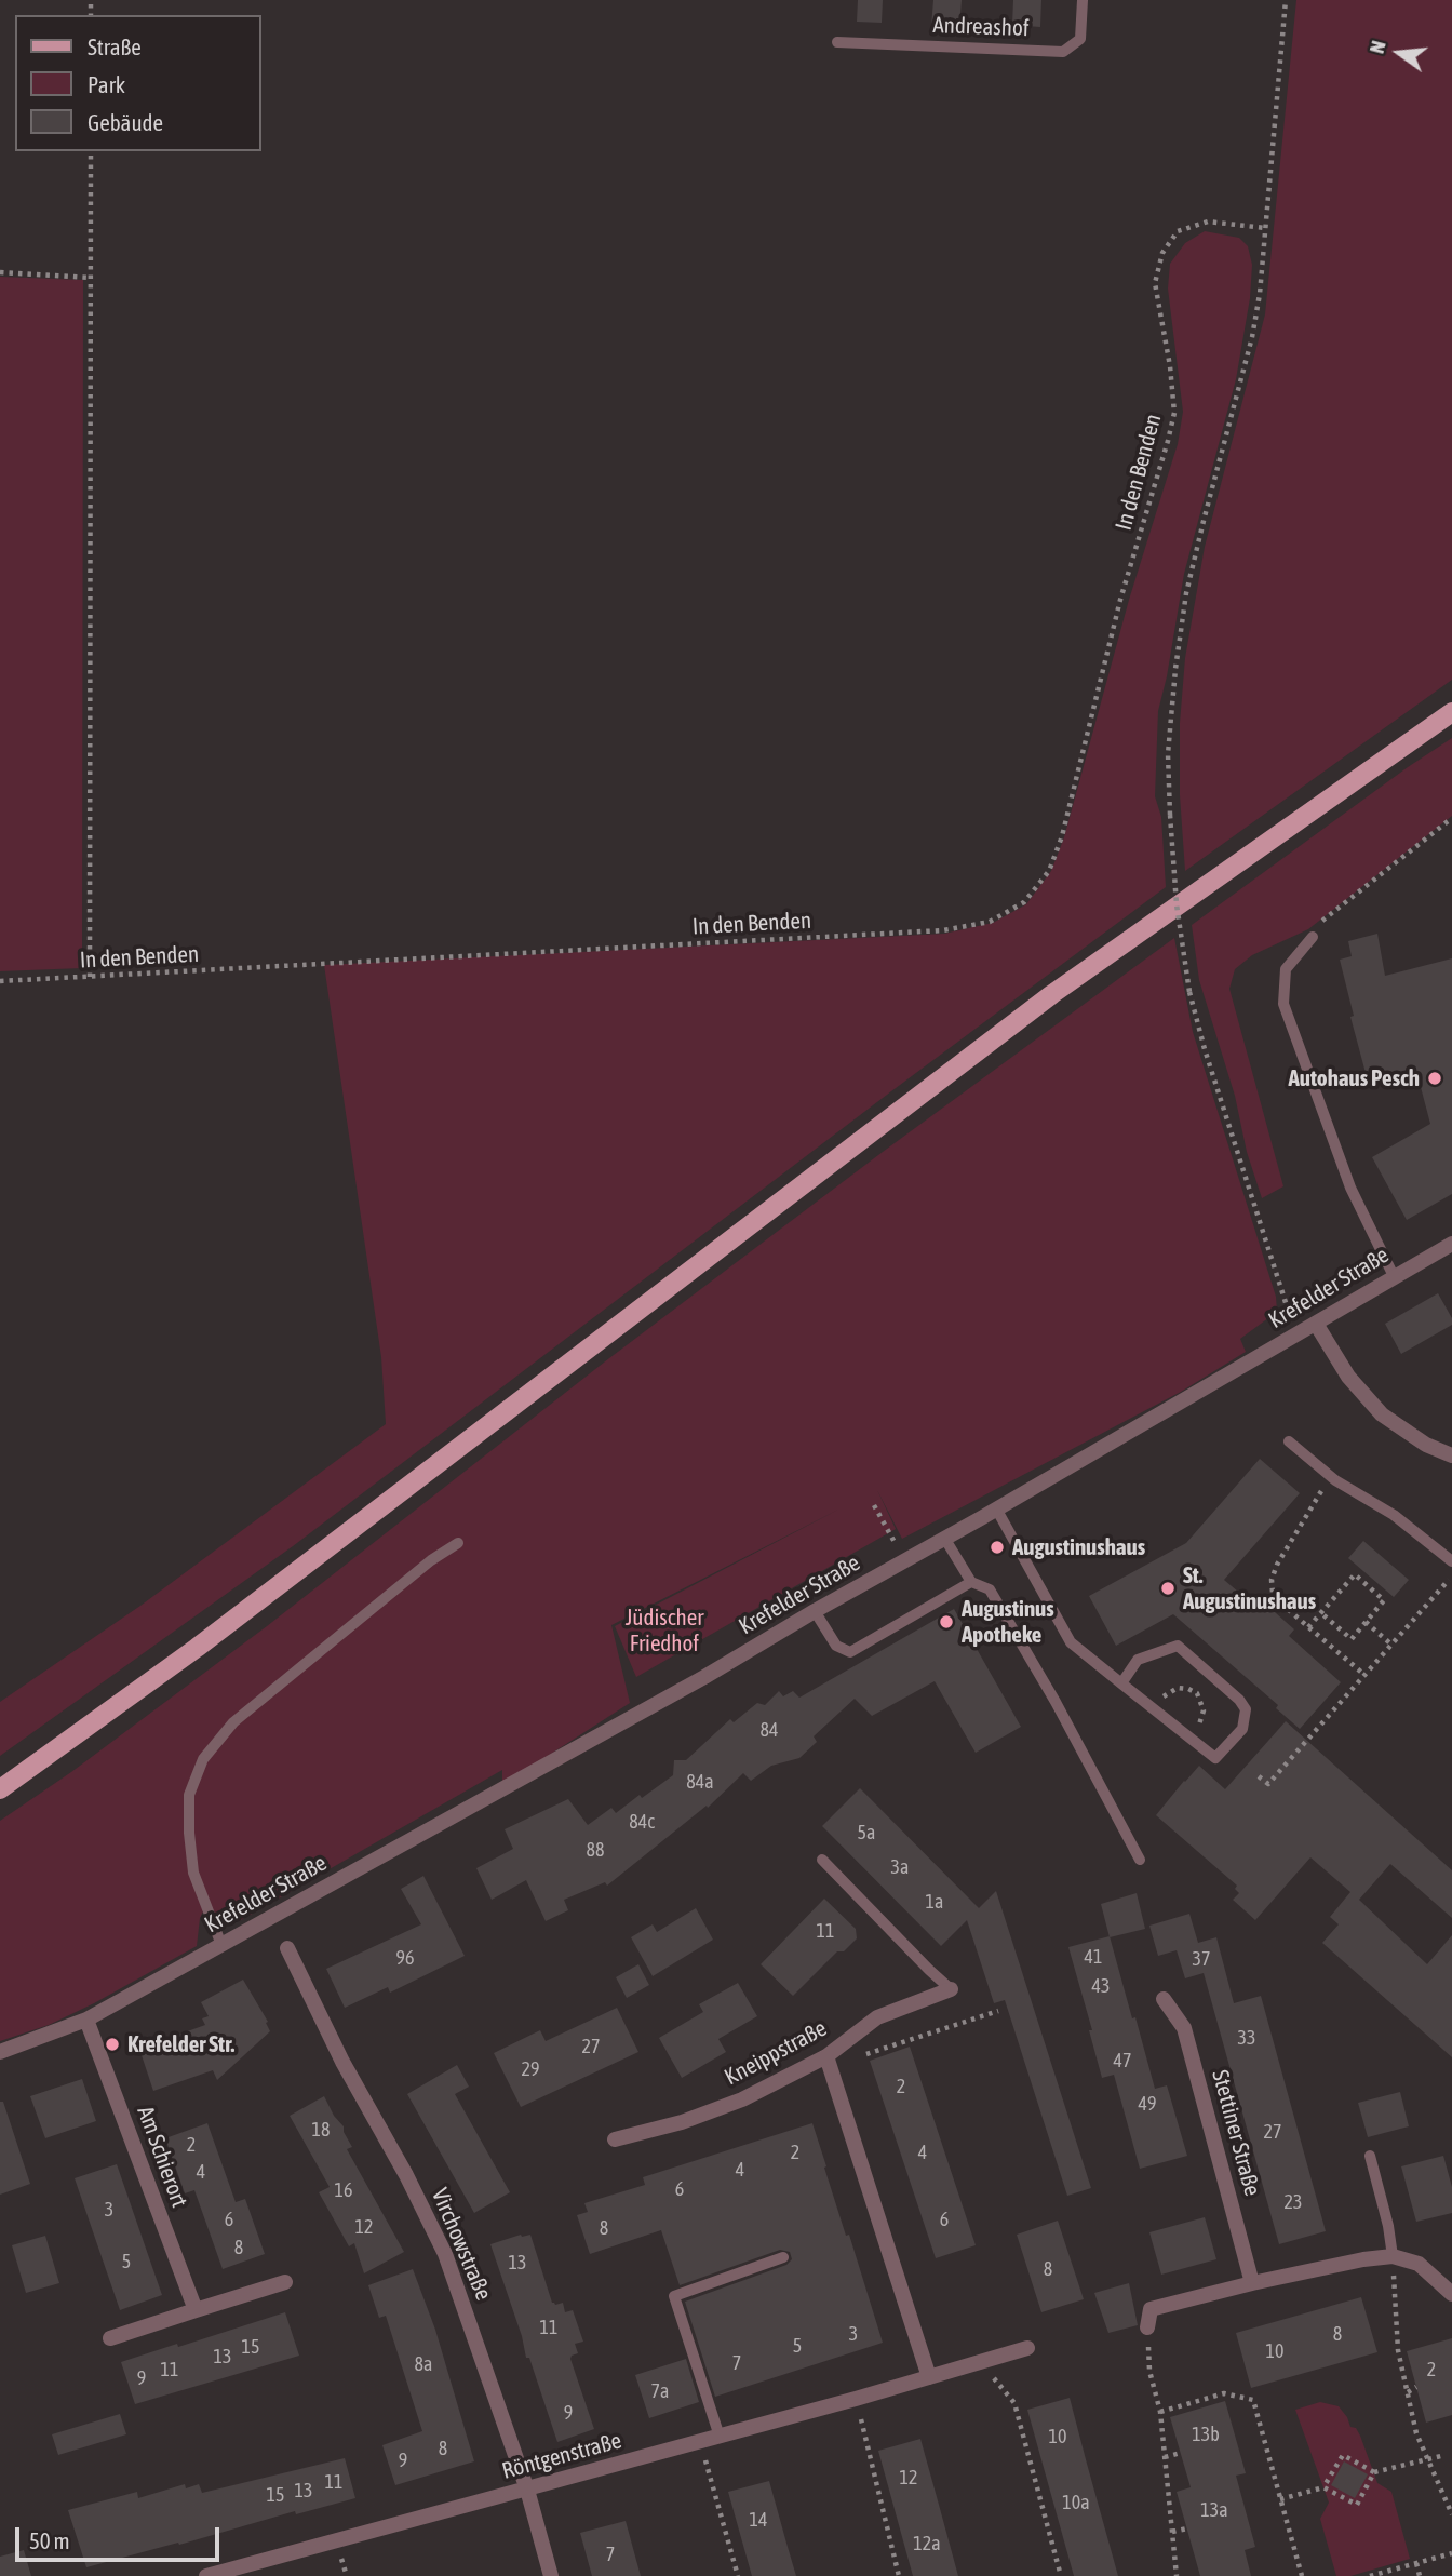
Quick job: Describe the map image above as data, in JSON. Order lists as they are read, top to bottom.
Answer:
{
  "streets": {
    "street": [
      "Krefelder Straße",
      "Kneippstraße",
      "Stettiner Straße",
      "Am Schierort",
      "Virchowstraße",
      "Röntgenstraße"
    ],
    "lane": ["Andreashof"],
    "path": ["In den Benden"]
  },
  "crossings": [
    ["Krefelder Straße", "Am Schierort"],
    ["Virchowstraße", "Röntgenstraße"]
  ],
  "parks": ["Jüdischer Friedhof"],
  "places": [
    "Autohaus Pesch",
    "Augustinushaus",
    "St. Augustinushaus",
    "Augustinus Apotheke",
    "Krefelder Str."
  ],
  "house_numbers": [
    "84",
    "84a",
    "84c",
    "5a",
    "88",
    "3a",
    "1a",
    "11",
    "41",
    "96",
    "37",
    "43",
    "33",
    "27",
    "47",
    "29",
    "2",
    "49",
    "18",
    "27",
    "2",
    "2",
    "4",
    "4",
    "4",
    "6",
    "16",
    "23",
    "3",
    "6",
    "6",
    "12",
    "8",
    "8",
    "5",
    "13",
    "8",
    "11",
    "3",
    "8",
    "5",
    "15",
    "10",
    "13",
    "7",
    "8a",
    "11",
    "2",
    "9",
    "7a",
    "9",
    "13b",
    "10",
    "8",
    "9",
    "12",
    "11",
    "13",
    "15",
    "10a",
    "13a",
    "14",
    "12a",
    "7"
  ],
  "legend": ["Straße", "Park", "Gebäude"],
  "scale_bar": "50 m",
  "north": "left"
}
